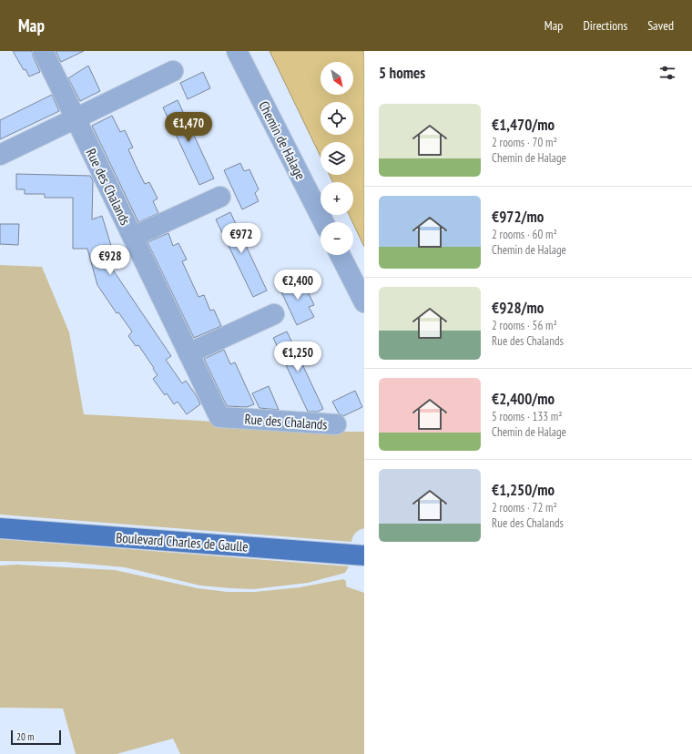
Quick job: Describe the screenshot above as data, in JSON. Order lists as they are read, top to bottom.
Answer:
{
  "streets": {
    "main road": ["Boulevard Charles de Gaulle"],
    "street": ["Chemin de Halage", "Rue des Chalands"]
  },
  "scale_bar": "20 m",
  "north": "bottom right",
  "page": {
    "header": "Map",
    "nav": ["Map", "Directions", "Saved"],
    "heading": "5 homes",
    "map_buttons": ["+", "−"],
    "list": [
      {
        "name": "€1,470/mo",
        "note": "2 rooms · 70 m² · Chemin de Halage"
      },
      {
        "name": "€972/mo",
        "note": "2 rooms · 60 m² · Chemin de Halage"
      },
      {
        "name": "€928/mo",
        "note": "2 rooms · 56 m² · Rue des Chalands"
      },
      {
        "name": "€2,400/mo",
        "note": "5 rooms · 133 m² · Chemin de Halage"
      },
      {
        "name": "€1,250/mo",
        "note": "2 rooms · 72 m² · Rue des Chalands"
      }
    ],
    "price": [
      "€1,470",
      "€972",
      "€928",
      "€2,400",
      "€1,250"
    ],
    "scale": "20 m"
  }
}
